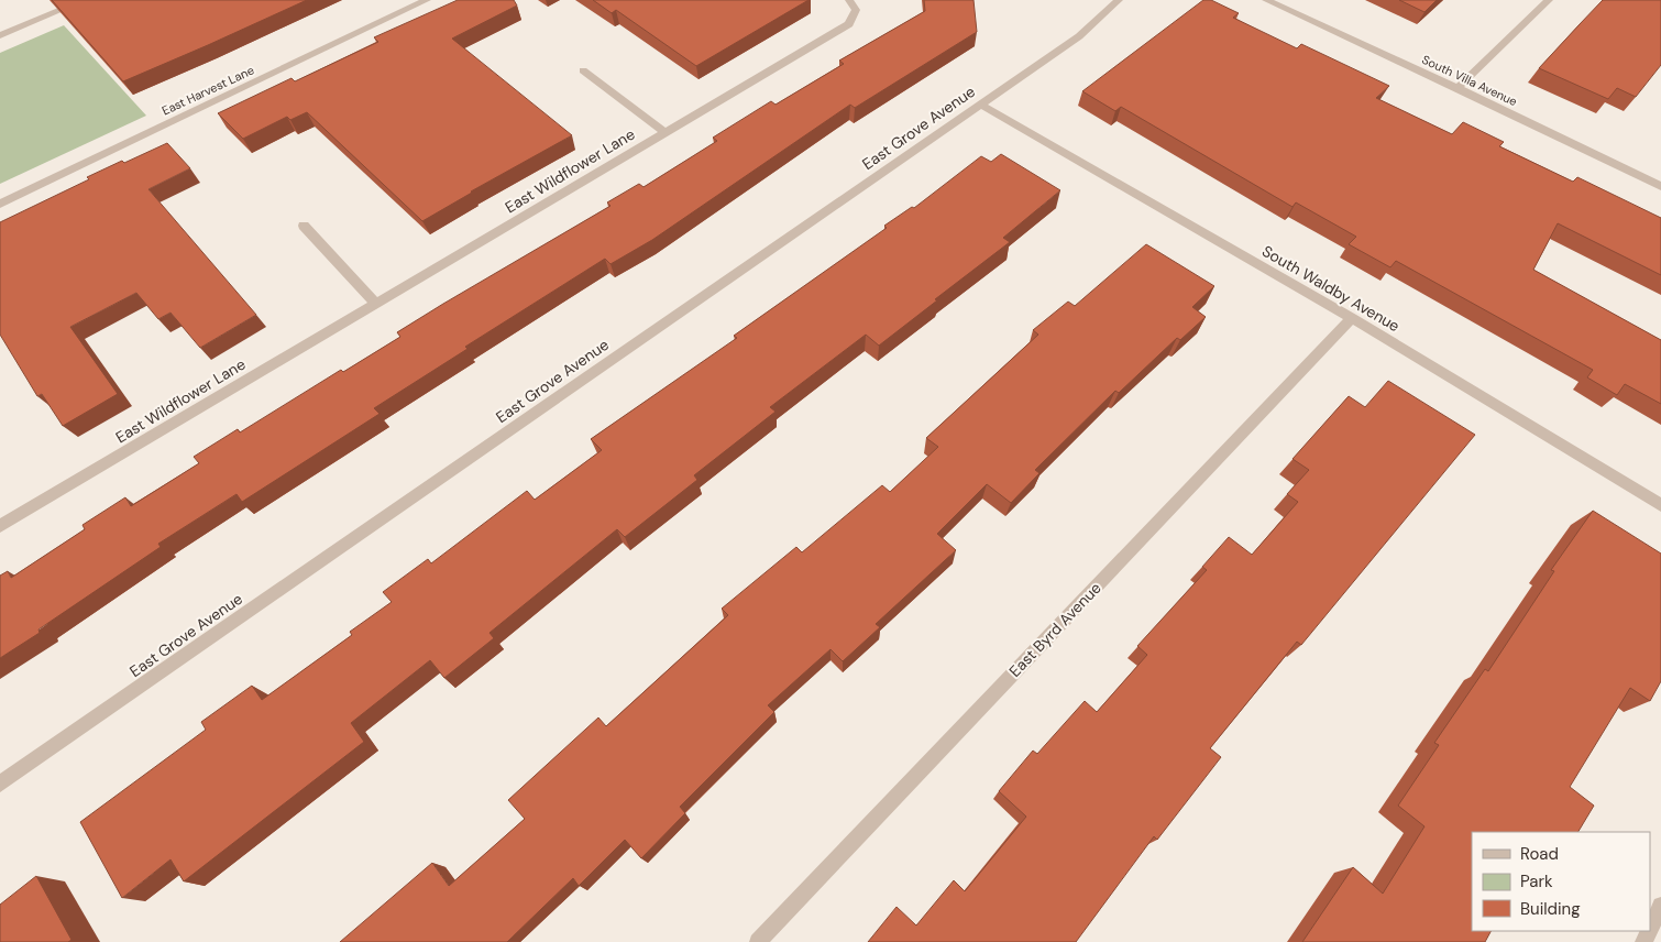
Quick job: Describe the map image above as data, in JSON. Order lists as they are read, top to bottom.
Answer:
{
  "streets": {
    "street": [
      "South Villa Avenue",
      "East Harvest Lane",
      "East Grove Avenue",
      "East Wildflower Lane",
      "South Waldby Avenue",
      "East Byrd Avenue"
    ]
  },
  "crossings": [
    ["East Grove Avenue", "South Waldby Avenue"],
    ["South Waldby Avenue", "East Byrd Avenue"]
  ],
  "legend": ["Road", "Park", "Building"]
}
